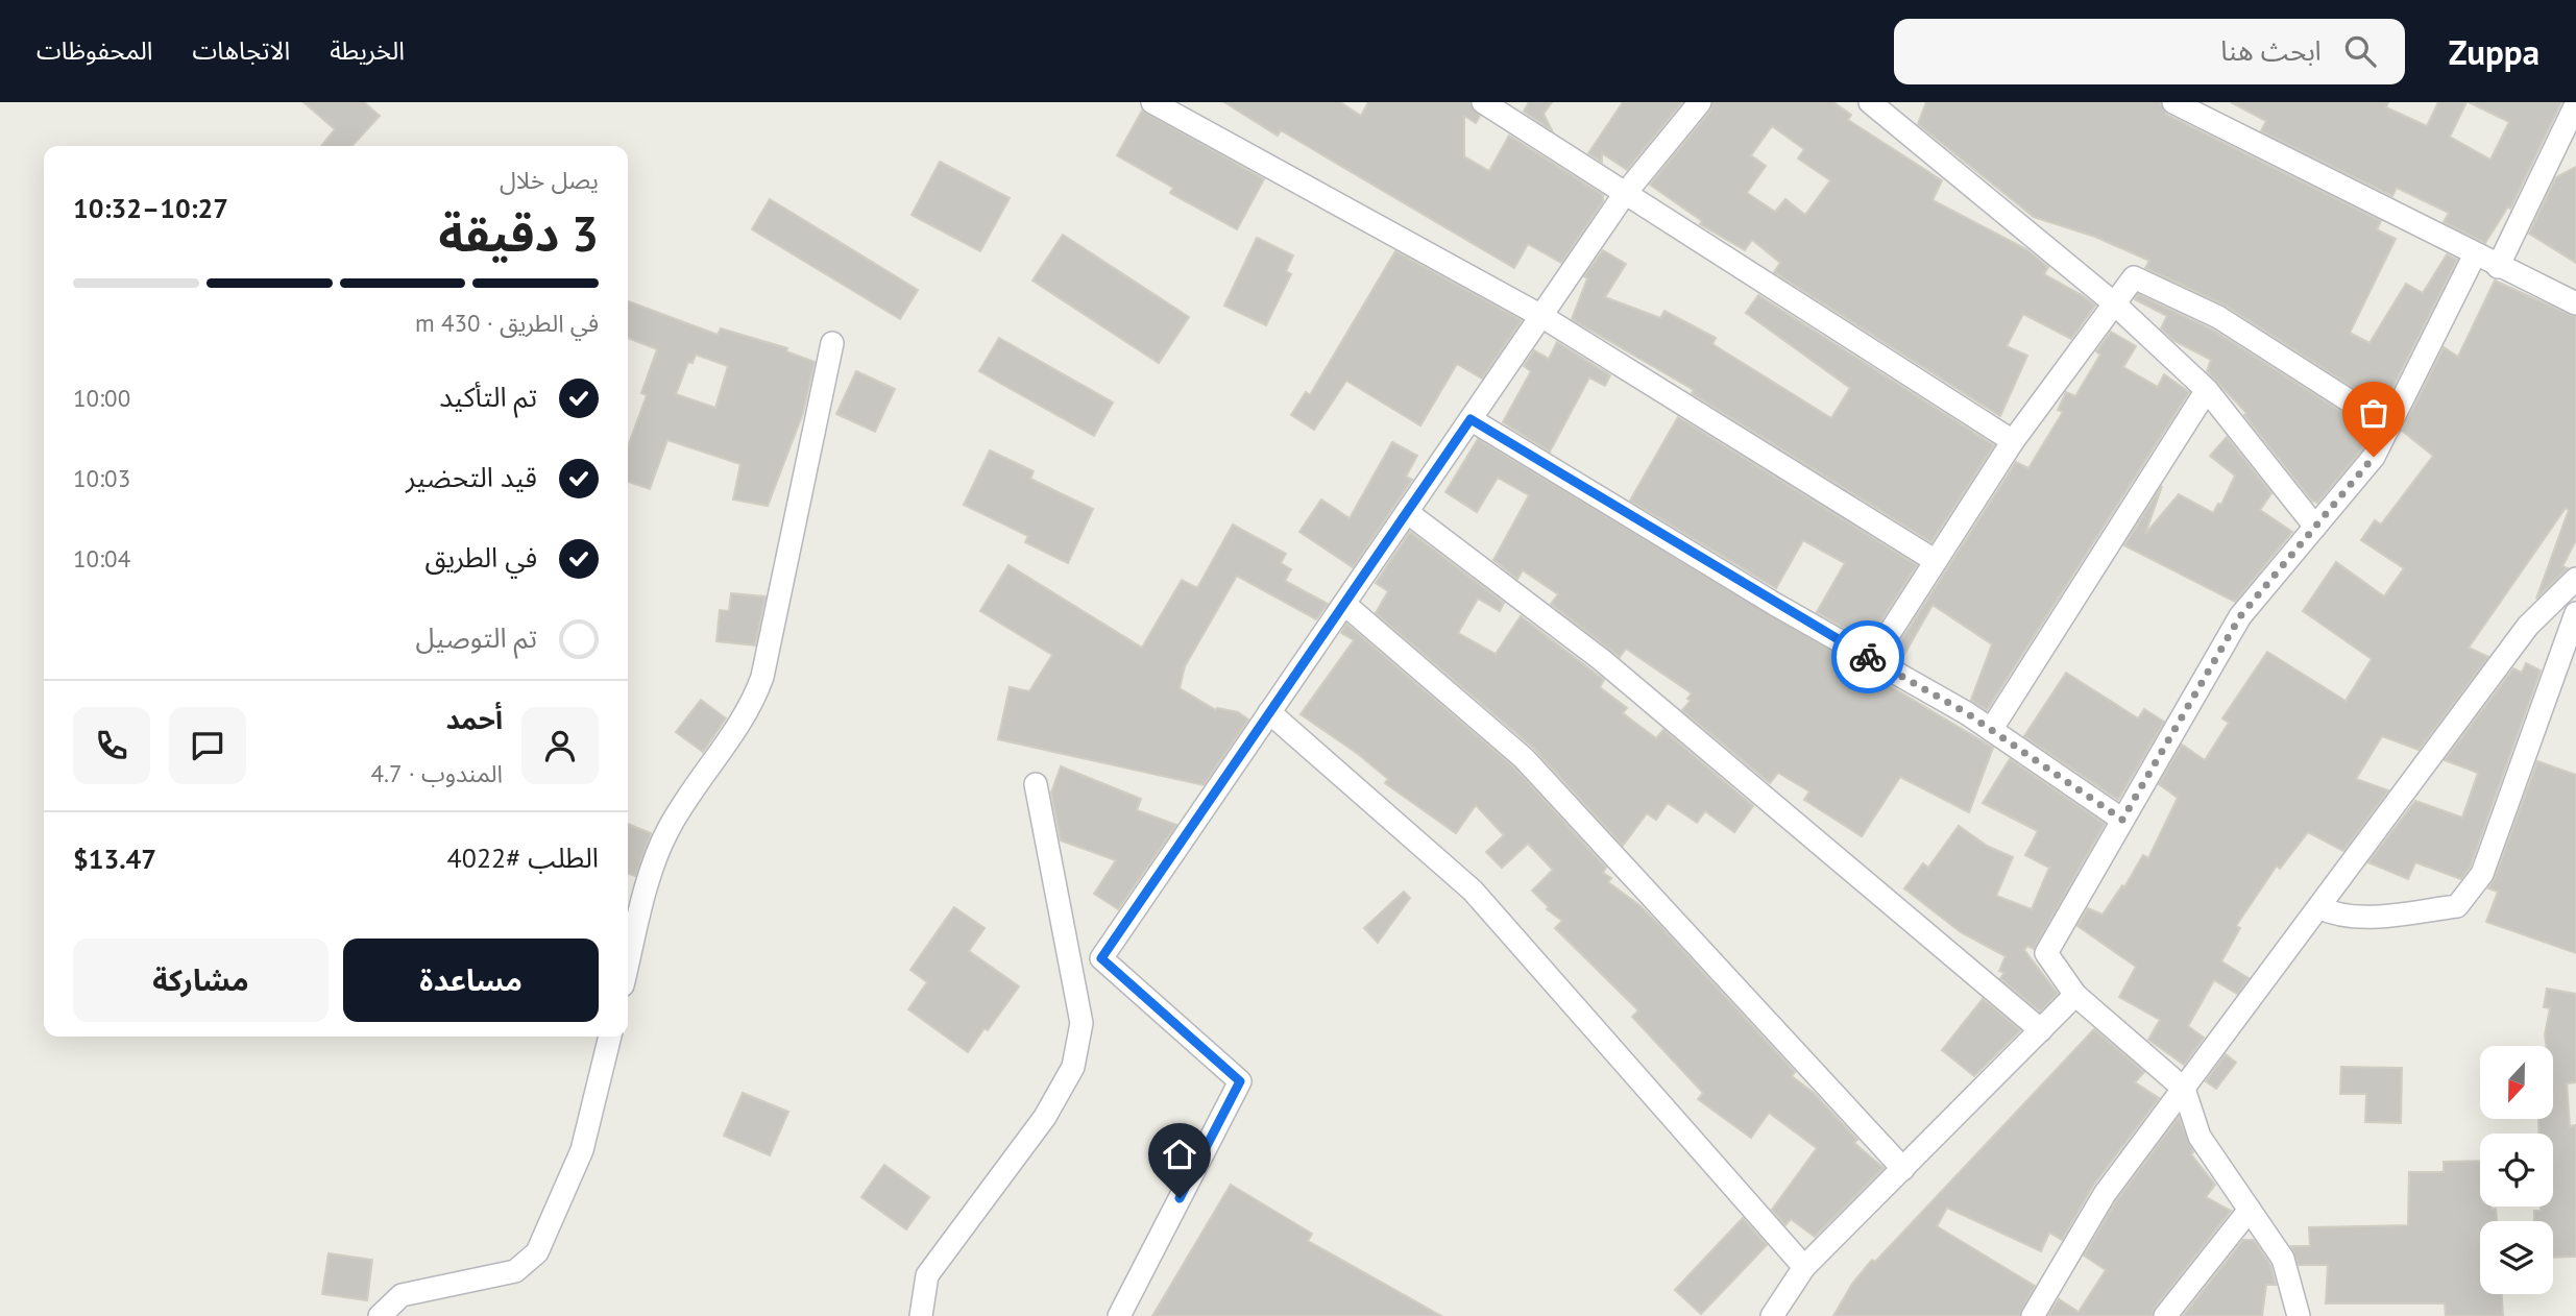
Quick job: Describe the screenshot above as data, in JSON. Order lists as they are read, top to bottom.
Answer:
{
  "north": "bottom",
  "page": {
    "header": "Zuppa",
    "search": "ابحث هنا",
    "nav": ["الخريطة", "الاتجاهات", "المحفوظات"],
    "heading": ["3 دقيقة", "يصل خلال", "10:27–10:32"],
    "panel": [
      "أحمد",
      "المندوب · 4.7",
      "الطلب #4022",
      "$13.47"
    ],
    "bar": "في الطريق · 430 m",
    "list": [
      ["تم التأكيد", "10:00"],
      ["قيد التحضير", "10:03"],
      ["في الطريق", "10:04"],
      "تم التوصيل"
    ],
    "buttons": ["مساعدة", "مشاركة"]
  }
}
